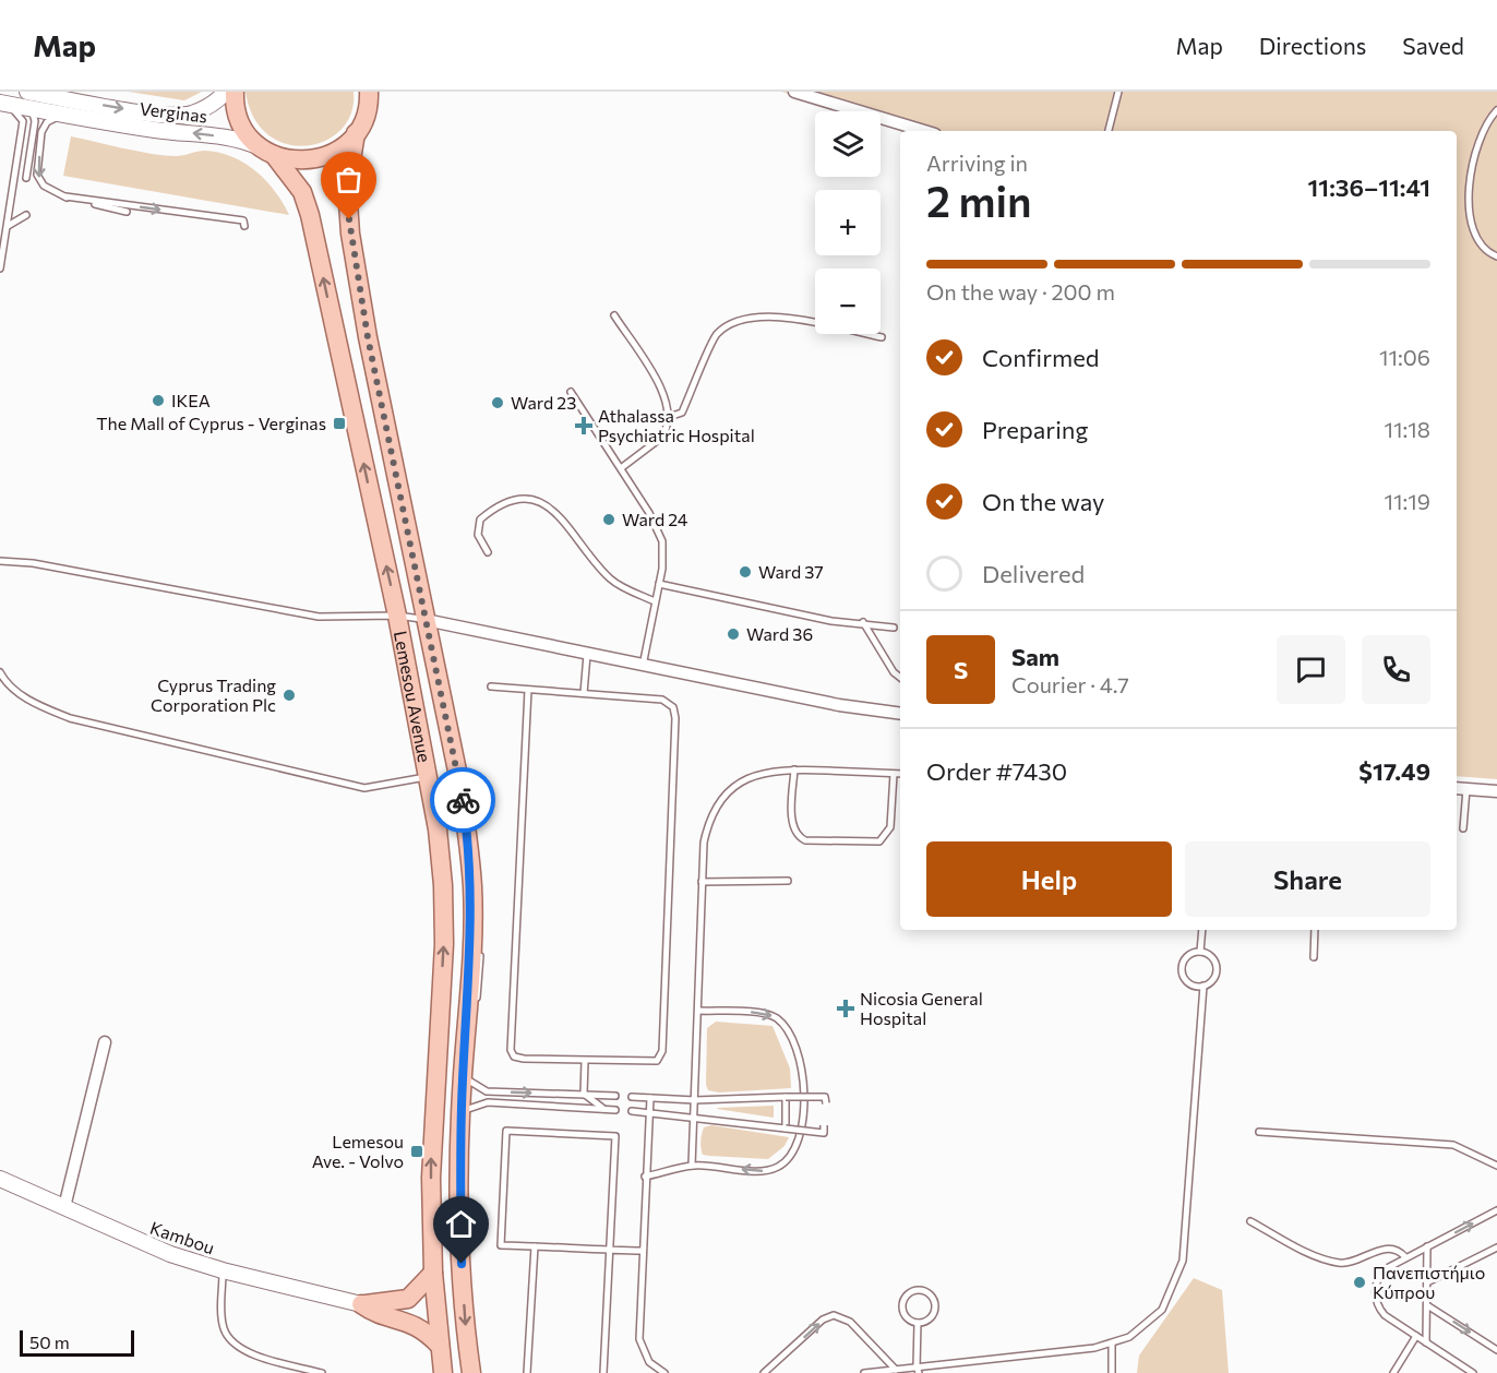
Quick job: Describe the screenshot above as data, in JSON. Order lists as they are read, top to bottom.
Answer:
{
  "streets": {
    "main road": ["Lemesou Avenue"],
    "street": ["Verginas", "Kambou"]
  },
  "crossings": [
    ["Verginas", "Lemesou Avenue"]
  ],
  "places": {
    "other": [
      "IKEA",
      "Ward 23",
      "Ward 24",
      "Ward 37",
      "Ward 36",
      "Cyprus Trading Corporation Plc",
      "Πανεπιστήμιο Κύπρου"
    ],
    "transit": ["The Mall of Cyprus - Verginas", "Lemesou Ave. - Volvo"],
    "health": ["Athalassa Psychiatric Hospital", "Nicosia General Hospital"]
  },
  "scale_bar": "50 m",
  "page": {
    "header": "Map",
    "nav": ["Map", "Directions", "Saved"],
    "map_buttons": ["+", "−"],
    "heading": ["2 min", "Arriving in", "11:36–11:41"],
    "panel": [
      "Sam",
      "Courier · 4.7",
      "Order #7430",
      "$17.49"
    ],
    "bar": "On the way · 200 m",
    "list": [
      ["Confirmed", "11:06"],
      ["Preparing", "11:18"],
      ["On the way", "11:19"],
      "Delivered"
    ],
    "round": "S",
    "buttons": ["Help", "Share"],
    "scale": "50 m"
  }
}
